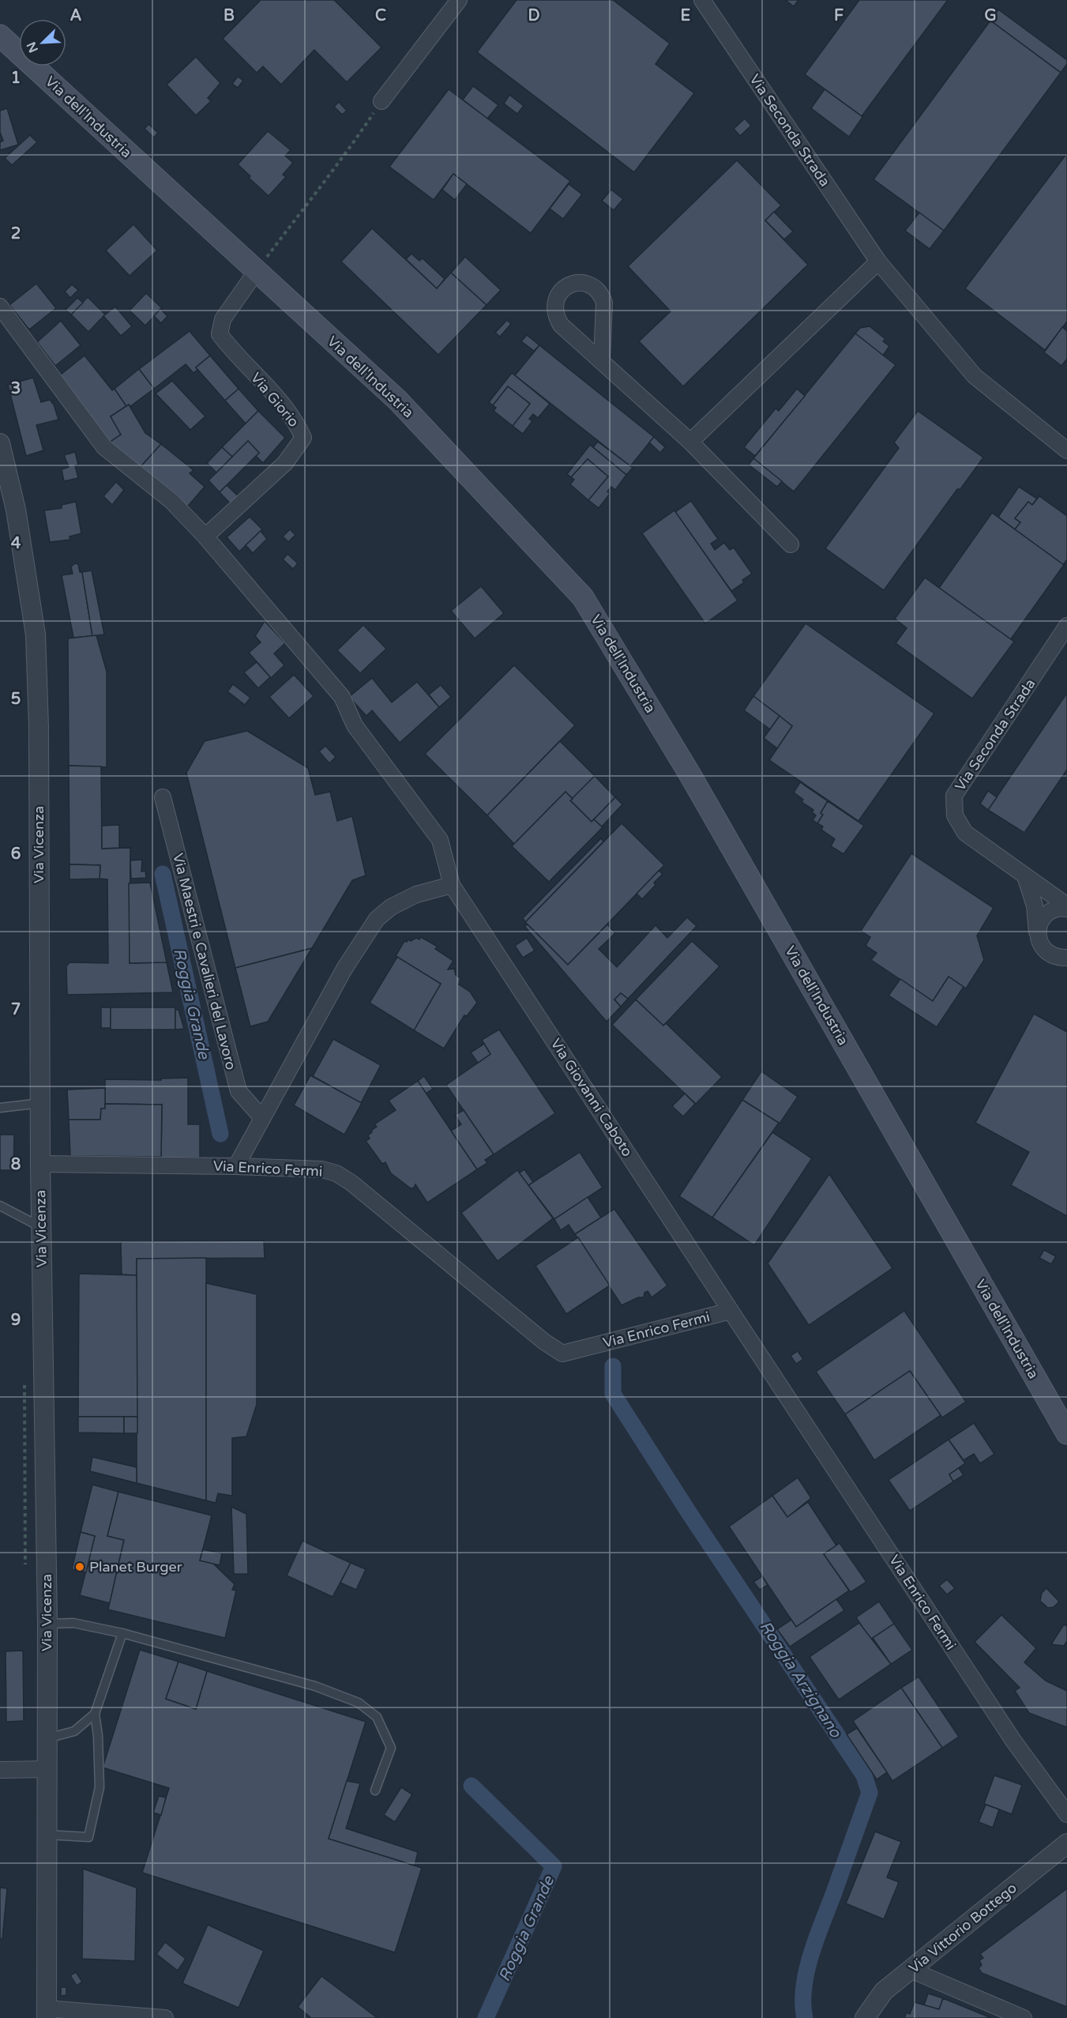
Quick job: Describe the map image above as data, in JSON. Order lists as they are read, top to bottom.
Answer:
{
  "streets": {
    "main road": ["Via dell'Industria"],
    "street": [
      "Via Seconda Strada",
      "Via Giorio",
      "Via Vicenza",
      "Via Maestri e Cavalieri del Lavoro",
      "Via Giovanni Caboto",
      "Via Enrico Fermi",
      "Via Vittorio Bottego"
    ]
  },
  "crossings": [
    ["Via dell'Industria", "Via Giorio"],
    ["Via Giorio", "Via Giovanni Caboto"],
    ["Via Vicenza", "Via Enrico Fermi"],
    ["Via Giovanni Caboto", "Via Enrico Fermi"]
  ],
  "water": ["Roggia Grande", "Roggia Arzignano"],
  "places": ["Planet Burger"],
  "north": "bottom left",
  "grid": {
    "columns": [
      "A",
      "B",
      "C",
      "D",
      "E",
      "F",
      "G"
    ],
    "rows": [
      "1",
      "2",
      "3",
      "4",
      "5",
      "6",
      "7",
      "8",
      "9"
    ]
  }
}
